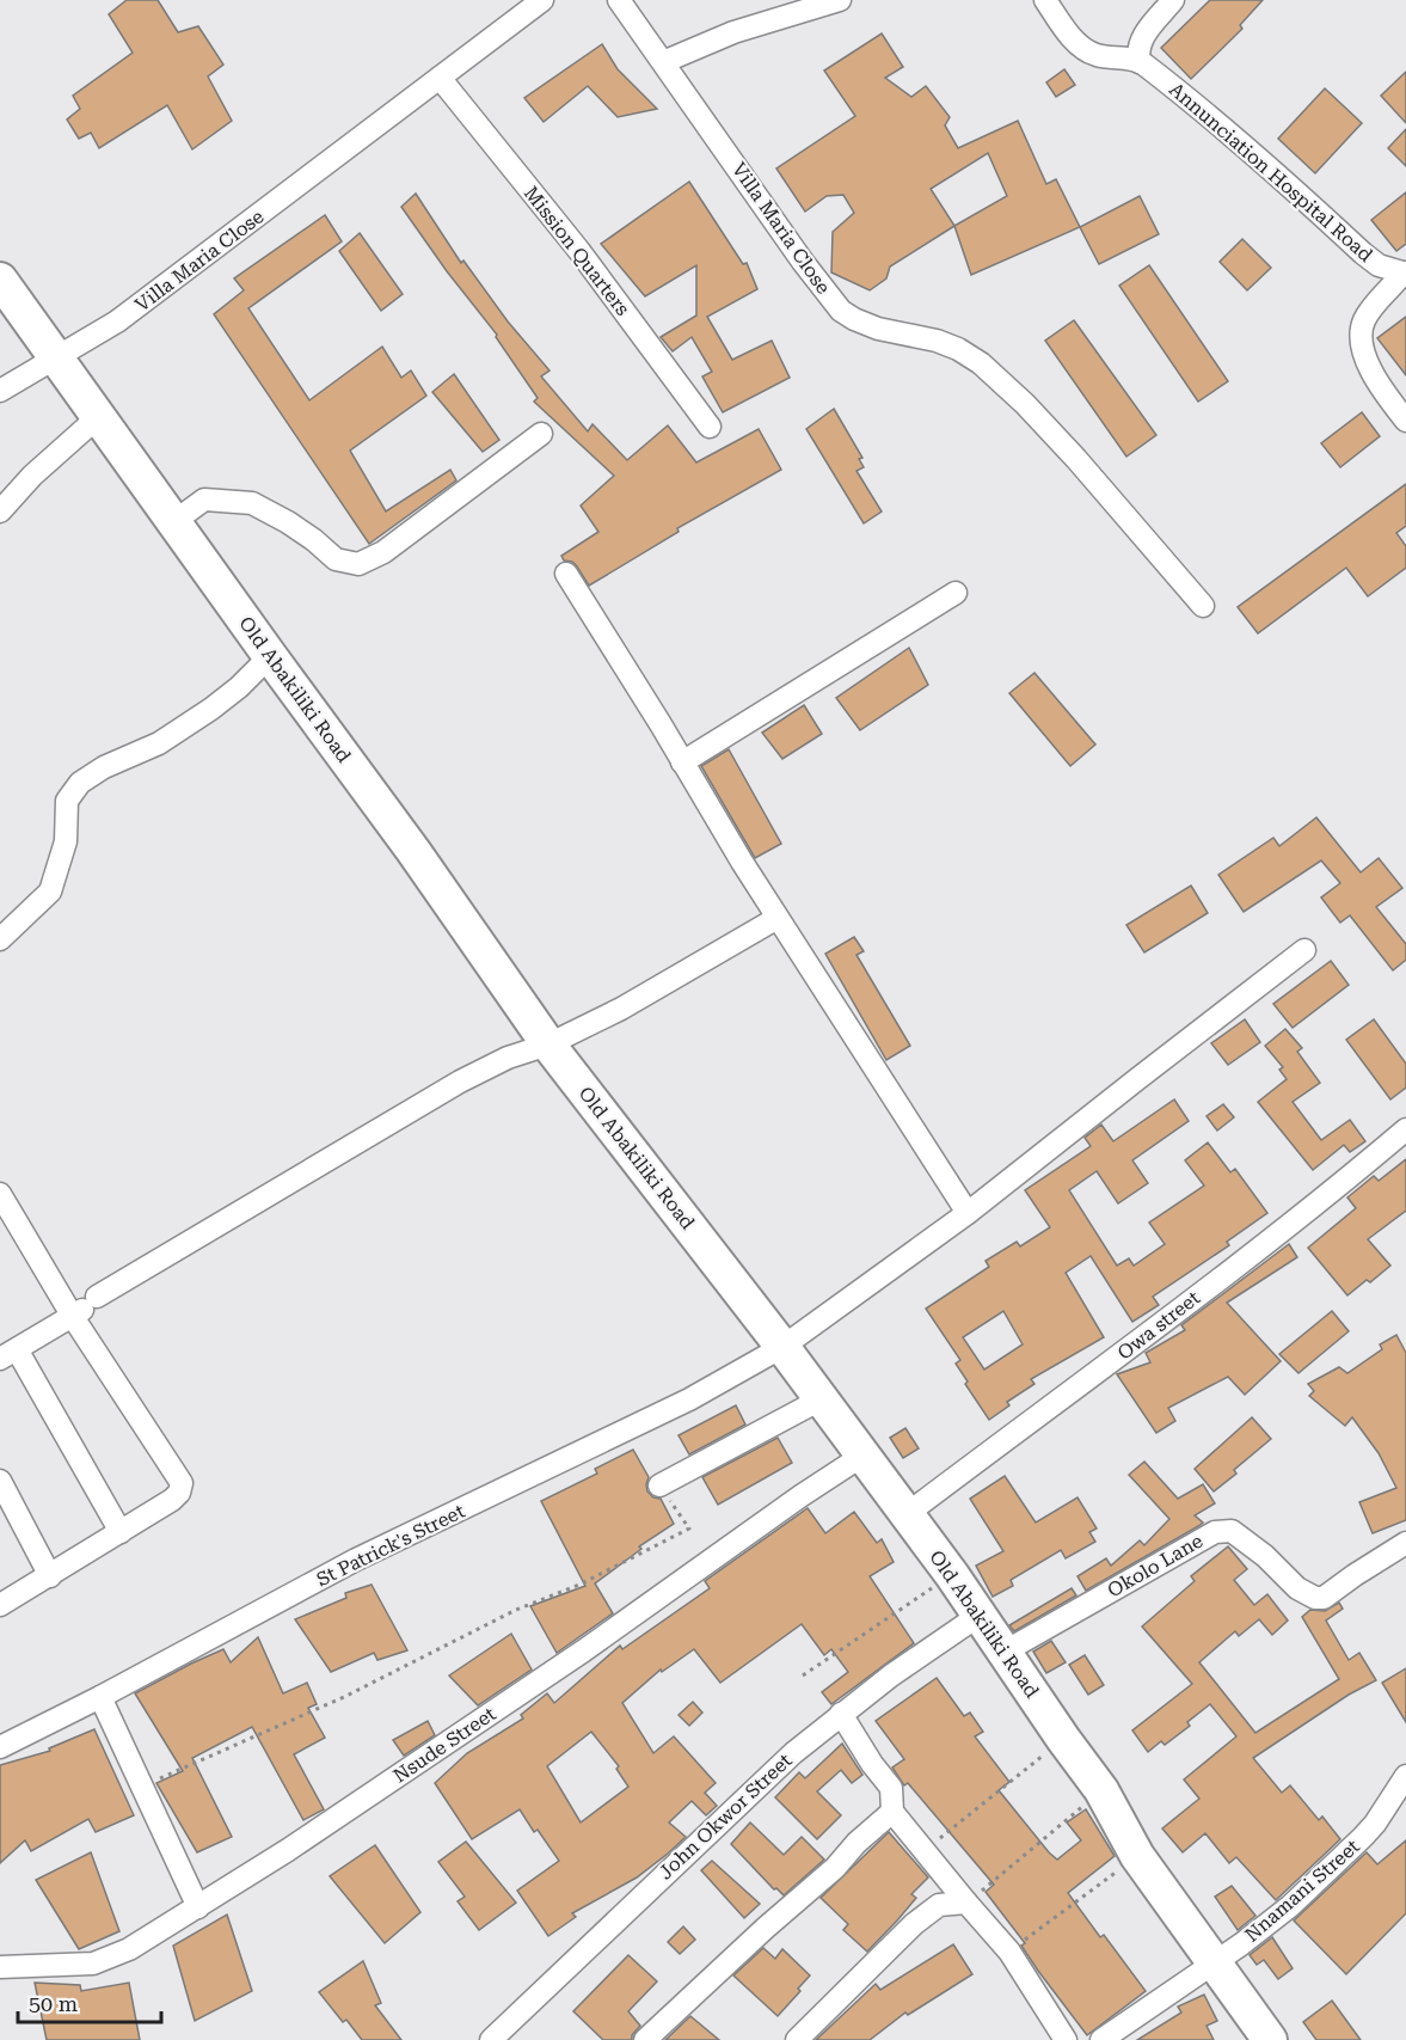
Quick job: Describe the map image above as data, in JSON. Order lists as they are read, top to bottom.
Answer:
{
  "streets": {
    "main road": ["Old Abakiliki Road"],
    "street": [
      "Annunciation Hospital Road",
      "Villa Maria Close",
      "Mission Quarters",
      "Owa street",
      "St Patrick's Street",
      "Okolo Lane",
      "Nsude Street",
      "John Okwor Street",
      "Nnamani Street"
    ]
  },
  "crossings": [
    ["Villa Maria Close", "Mission Quarters"],
    ["Villa Maria Close", "Old Abakiliki Road"],
    ["Old Abakiliki Road", "Owa street"],
    ["Old Abakiliki Road", "St Patrick's Street"],
    ["Old Abakiliki Road", "Okolo Lane"],
    ["Old Abakiliki Road", "Nsude Street"],
    ["Old Abakiliki Road", "John Okwor Street"],
    ["Old Abakiliki Road", "Nnamani Street"]
  ],
  "scale_bar": "50 m"
}
